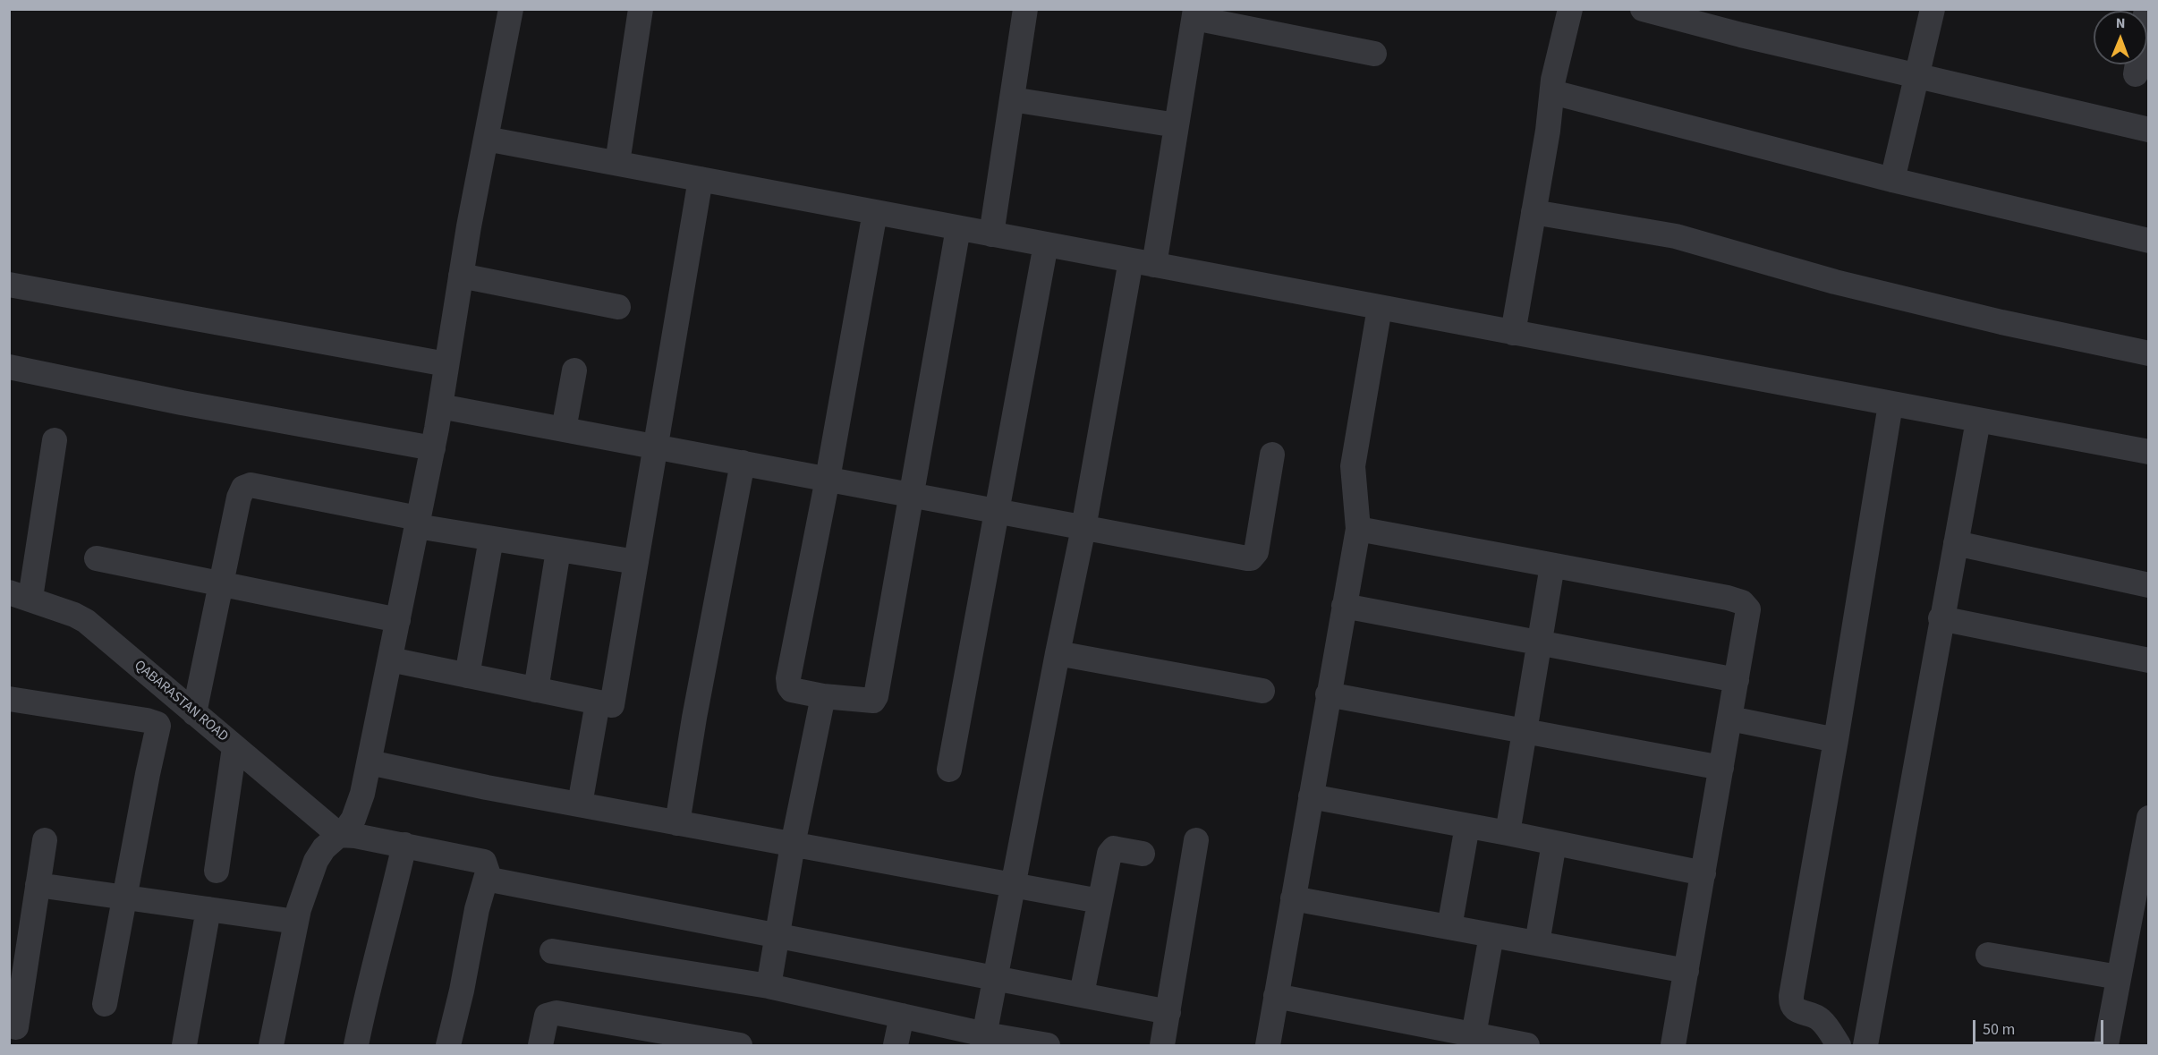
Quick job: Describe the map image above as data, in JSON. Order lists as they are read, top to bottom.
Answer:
{
  "streets": {
    "street": ["QABARASTAN ROAD"]
  },
  "scale_bar": "50 m",
  "north": "top"
}
